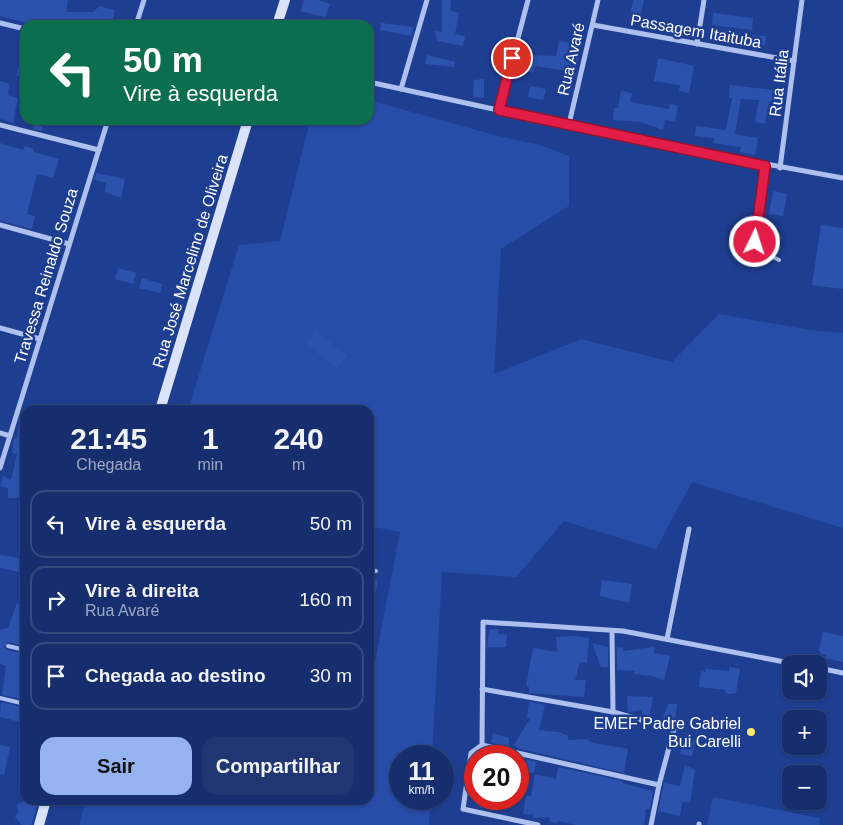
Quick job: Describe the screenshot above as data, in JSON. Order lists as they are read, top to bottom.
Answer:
{
  "streets": {
    "street": [
      "Passagem Itaituba",
      "Rua Avaré",
      "Rua Itália",
      "Rua José Marcelino de Oliveira",
      "Travessa Reinaldo Souza"
    ]
  },
  "crossings": [
    ["Passagem Itaituba", "Rua Avaré"],
    ["Passagem Itaituba", "Rua Itália"]
  ],
  "places": ["EMEF Padre Gabriel Bui Carelli"],
  "page": {
    "turn": ["50 m", "Vire à esquerda"],
    "eta": [
      "21:45",
      "Chegada",
      "1",
      "min",
      "240",
      "m"
    ],
    "list": [
      {
        "name": "Vire à esquerda",
        "value": "50 m"
      },
      {
        "name": "Vire à direita",
        "note": "Rua Avaré",
        "value": "160 m"
      },
      {
        "name": "Chegada ao destino",
        "value": "30 m"
      }
    ],
    "map_buttons": ["+", "−"],
    "buttons": ["Sair", "Compartilhar"],
    "speed": "11 km/h",
    "limit": "20"
  }
}
